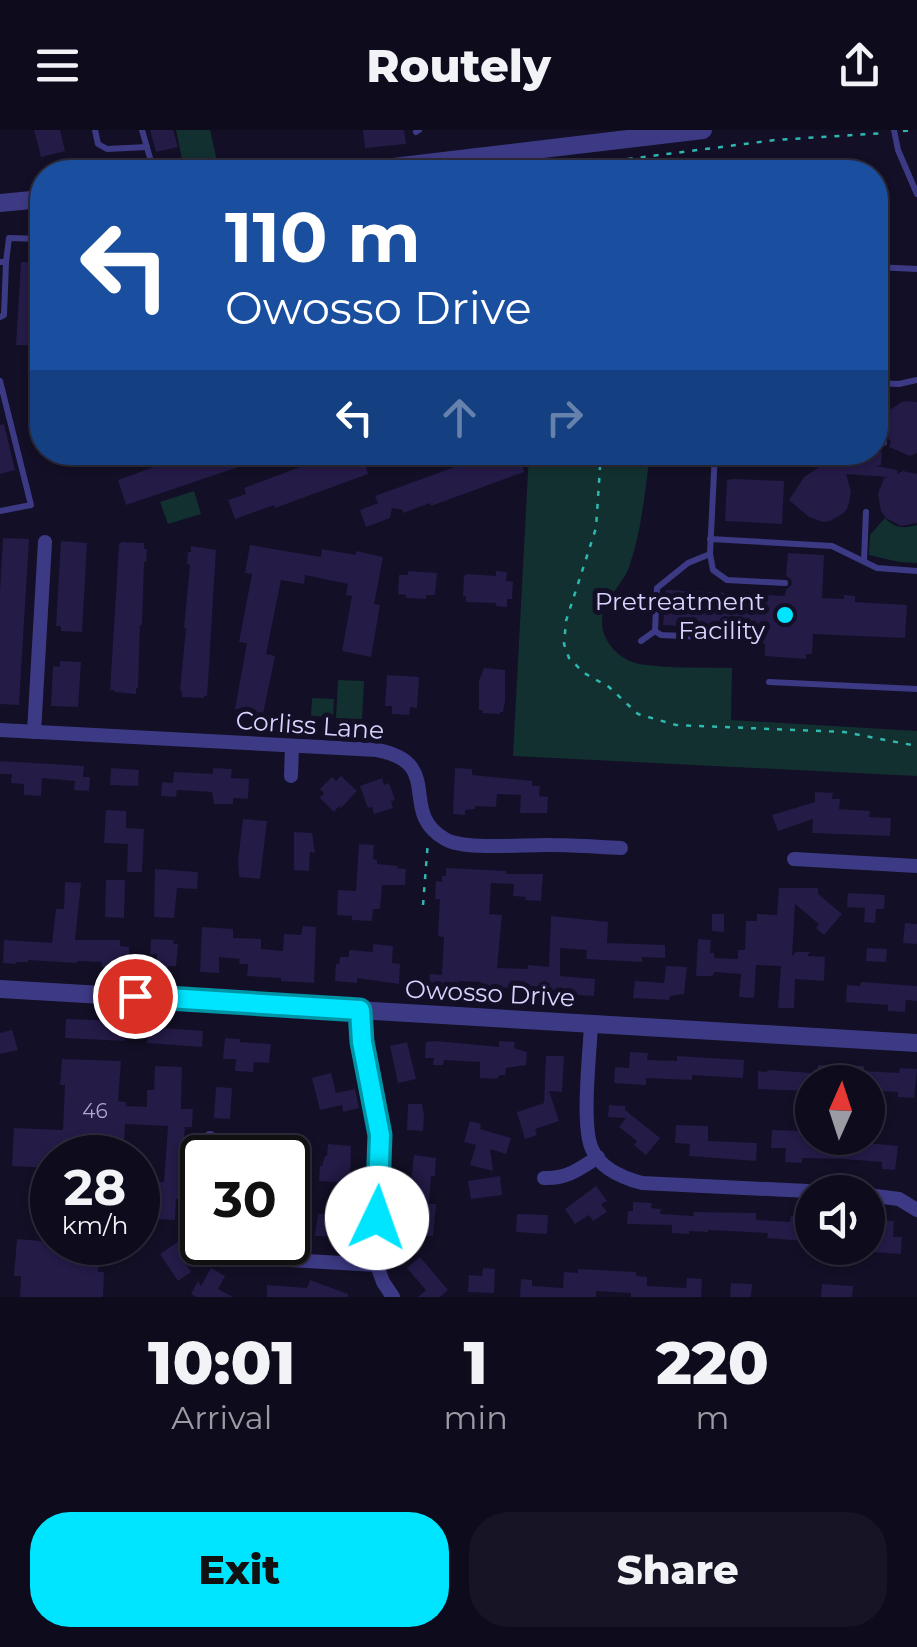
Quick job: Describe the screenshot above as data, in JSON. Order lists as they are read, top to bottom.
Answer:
{
  "streets": {
    "street": ["Corliss Lane", "Owosso Drive"]
  },
  "places": ["Pretreatment Facility"],
  "house_numbers": ["46"],
  "north": "top",
  "page": {
    "header": "Routely",
    "turn": ["110 m", "Owosso Drive"],
    "speed": "28 km/h",
    "limit": "30",
    "eta": [
      "10:01",
      "Arrival",
      "1",
      "min",
      "220",
      "m"
    ],
    "buttons": ["Exit", "Share"]
  }
}
